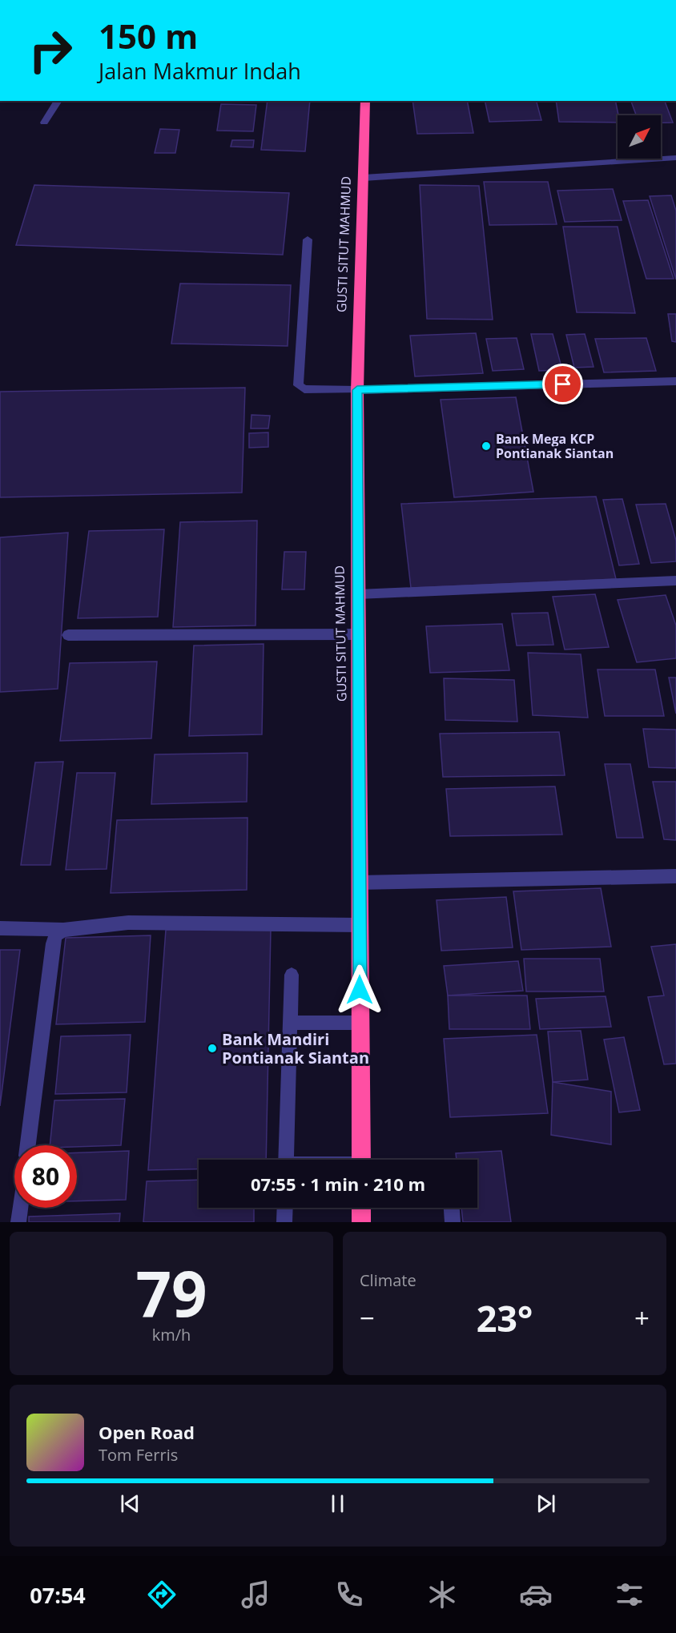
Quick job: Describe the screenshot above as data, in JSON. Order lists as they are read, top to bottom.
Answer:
{
  "streets": {
    "highway": ["GUSTI SITUT MAHMUD"]
  },
  "places": ["Bank Mega KCP Pontianak Siantan", "Bank Mandiri Pontianak Siantan"],
  "north": "top right",
  "page": {
    "turn": ["150 m", "Jalan Makmur Indah"],
    "limit": "80",
    "trip": "07:55 · 1 min · 210 m",
    "tile": [
      ["79", "km/h"],
      "Climate"
    ],
    "heat": ["−", "23°", "+"],
    "song": ["Open Road", "Tom Ferris"],
    "tabs": "07:54"
  }
}
